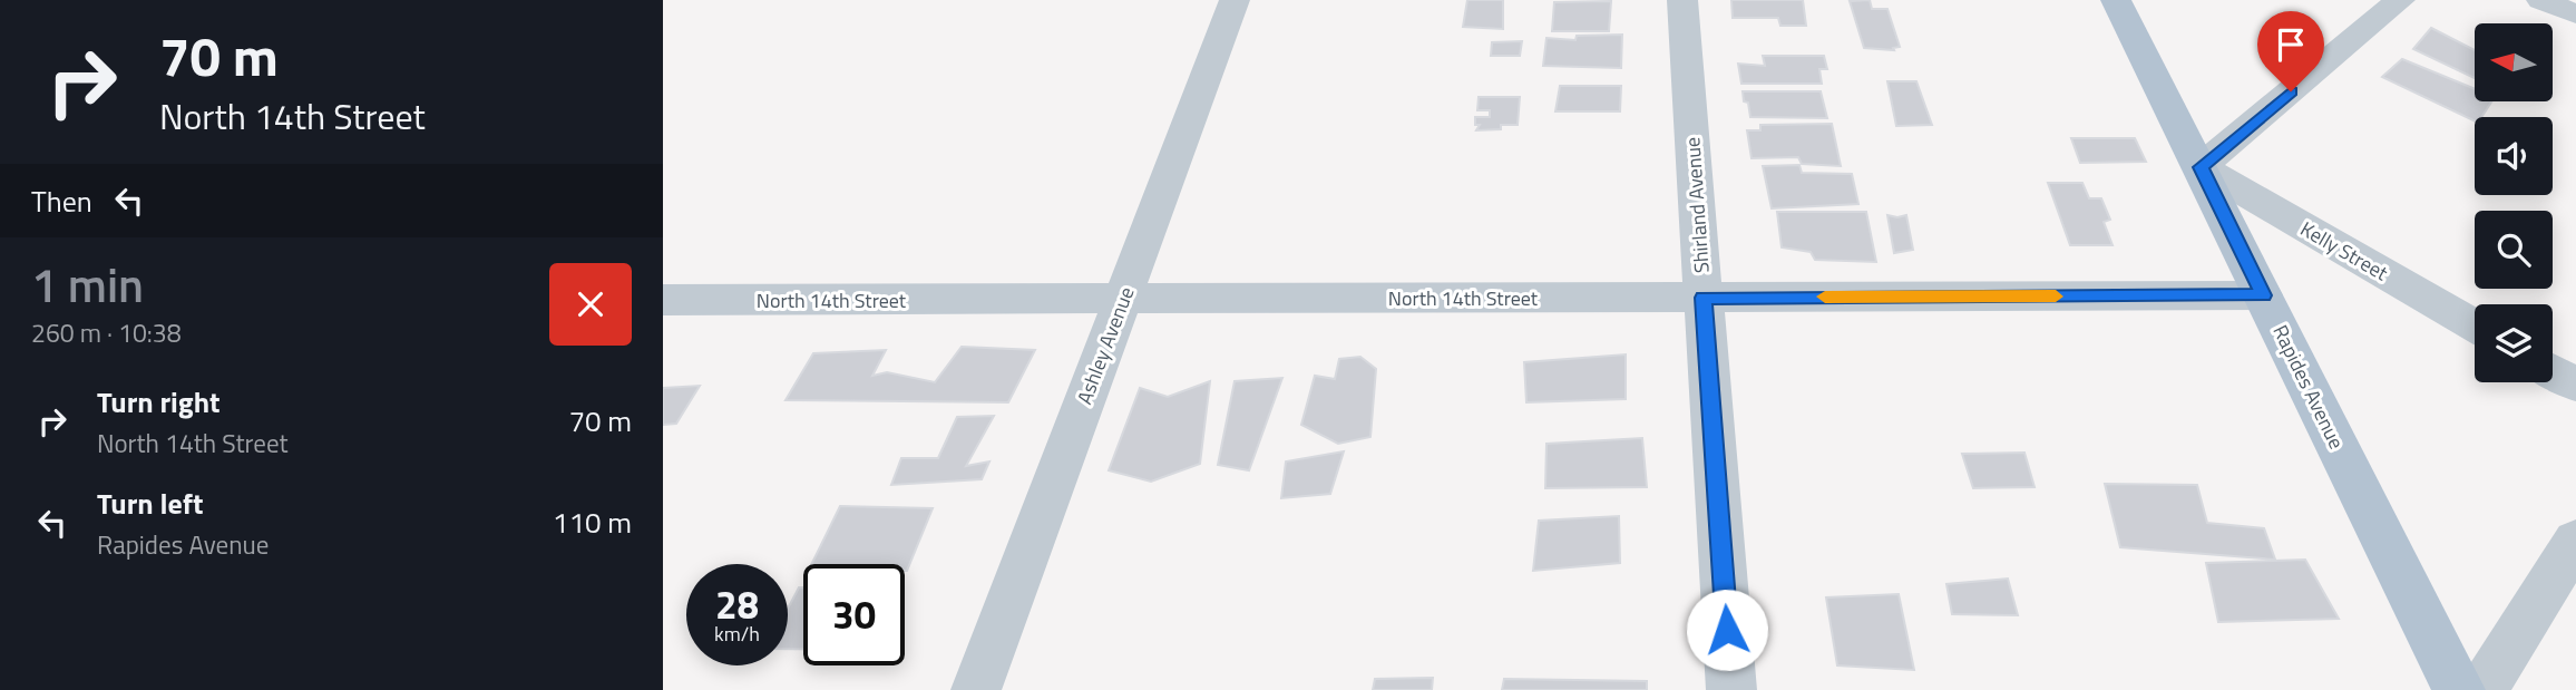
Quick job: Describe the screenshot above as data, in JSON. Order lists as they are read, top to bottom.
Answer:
{
  "streets": {
    "main road": ["Rapides Avenue"],
    "street": [
      "Shirland Avenue",
      "Kelly Street",
      "North 14th Street",
      "Ashley Avenue"
    ]
  },
  "crossings": [
    ["Shirland Avenue", "North 14th Street"],
    ["Kelly Street", "Rapides Avenue"],
    ["North 14th Street", "Ashley Avenue"],
    ["North 14th Street", "Rapides Avenue"]
  ],
  "north": "left",
  "page": {
    "turn": ["70 m", "North 14th Street"],
    "then": "Then",
    "heading": ["1 min", "260 m · 10:38"],
    "list": [
      {
        "name": "Turn right",
        "note": "North 14th Street",
        "value": "70 m"
      },
      {
        "name": "Turn left",
        "note": "Rapides Avenue",
        "value": "110 m"
      }
    ],
    "speed": "28 km/h",
    "limit": "30"
  }
}
